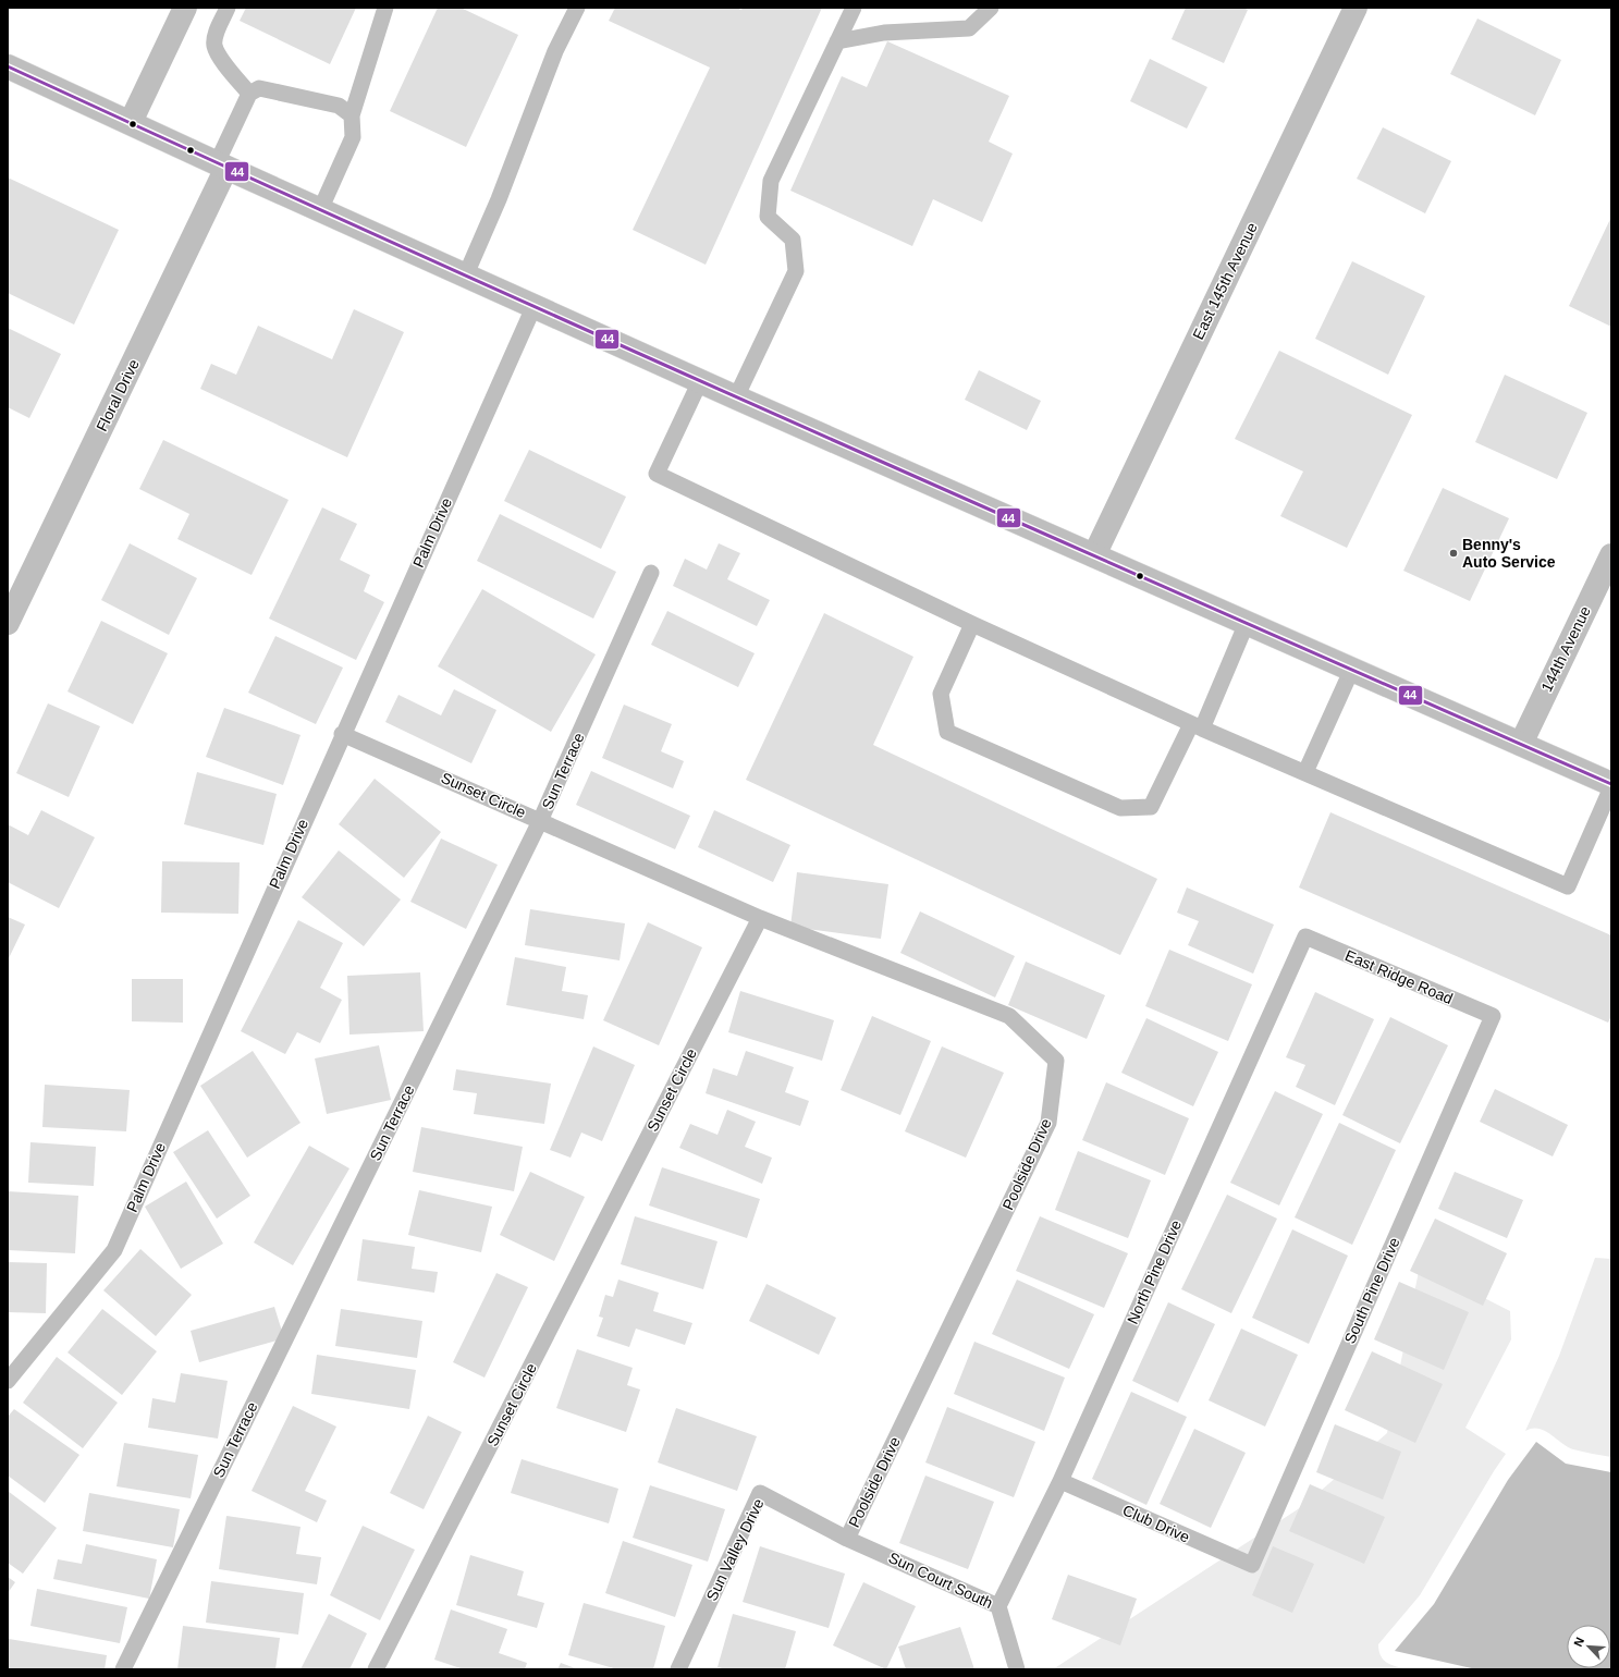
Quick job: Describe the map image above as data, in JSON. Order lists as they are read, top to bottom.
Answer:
{
  "streets": {
    "main road": ["East 145th Avenue", "Floral Drive", "144th Avenue"],
    "lane": [
      "Palm Drive",
      "Sun Terrace",
      "Sunset Circle",
      "East Ridge Road",
      "Poolside Drive",
      "North Pine Drive",
      "South Pine Drive",
      "Club Drive",
      "Sun Valley Drive",
      "Sun Court South"
    ]
  },
  "crossings": [
    ["Palm Drive", "Sunset Circle"],
    ["Sun Terrace", "Sunset Circle"],
    ["Sunset Circle", "Poolside Drive"],
    ["East Ridge Road", "North Pine Drive"],
    ["East Ridge Road", "South Pine Drive"],
    ["Poolside Drive", "Sun Valley Drive"],
    ["Poolside Drive", "Sun Court South"],
    ["North Pine Drive", "Club Drive"],
    ["North Pine Drive", "Sun Court South"],
    ["South Pine Drive", "Club Drive"],
    ["Sun Valley Drive", "Sun Court South"]
  ],
  "places": ["Benny's Auto Service"],
  "lines": ["transit line 44"],
  "north": "top left"
}
